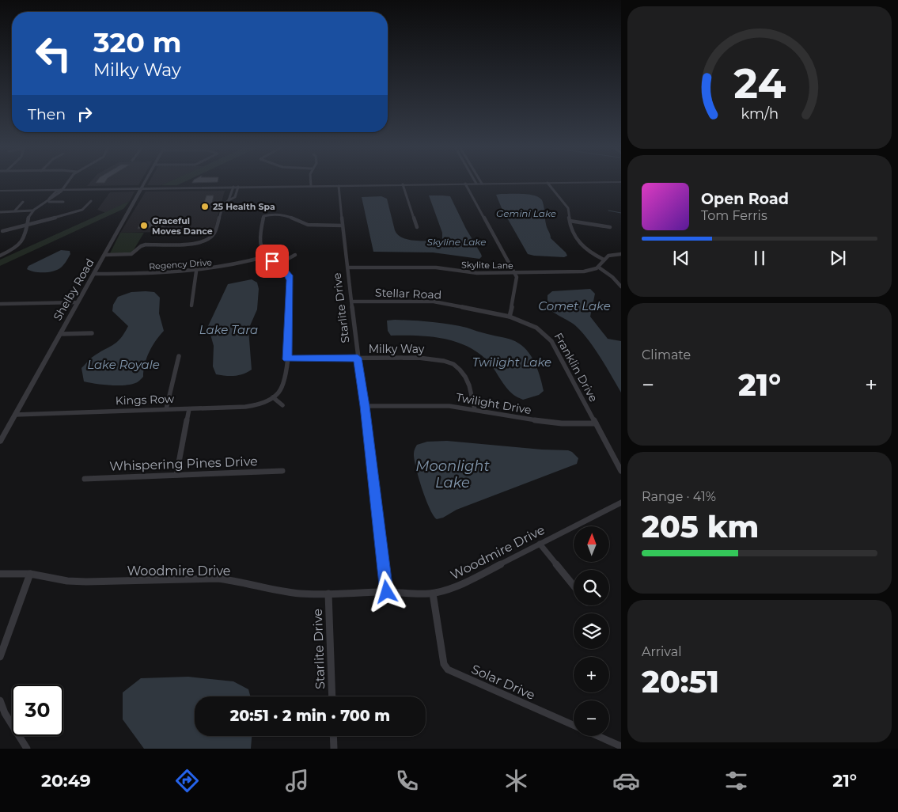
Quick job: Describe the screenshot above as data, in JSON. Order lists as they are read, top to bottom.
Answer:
{
  "streets": {
    "street": [
      "Regency Drive",
      "Skylite Lane",
      "Shelby Road",
      "Stellar Road",
      "Starlite Drive",
      "Milky Way",
      "Franklin Drive",
      "Kings Row",
      "Twilight Drive",
      "Whispering Pines Drive",
      "Woodmire Drive",
      "Solar Drive"
    ]
  },
  "crossings": [
    ["Regency Drive", "Shelby Road"],
    ["Skylite Lane", "Starlite Drive"],
    ["Shelby Road", "Kings Row"],
    ["Stellar Road", "Starlite Drive"],
    ["Stellar Road", "Franklin Drive"],
    ["Starlite Drive", "Milky Way"],
    ["Starlite Drive", "Twilight Drive"],
    ["Starlite Drive", "Woodmire Drive"],
    ["Milky Way", "Twilight Drive"],
    ["Franklin Drive", "Twilight Drive"],
    ["Woodmire Drive", "Solar Drive"]
  ],
  "water": [
    "Gemini Lake",
    "Skyline Lake",
    "Comet Lake",
    "Lake Tara",
    "Twilight Lake",
    "Lake Royale",
    "Moonlight Lake"
  ],
  "places": ["25 Health Spa", "Graceful Moves Dance"],
  "north": "top",
  "page": {
    "turn": ["320 m", "Milky Way"],
    "then": "Then",
    "song": ["Open Road", "Tom Ferris"],
    "tile": [
      "Climate",
      ["Range · 41%", "205 km"],
      ["Arrival", "20:51"]
    ],
    "heat": ["−", "21°", "+"],
    "map_buttons": ["+", "−"],
    "limit": "30",
    "trip": "20:51 · 2 min · 700 m",
    "tabs": ["20:49", "21°"],
    "gauge": ["24", "km/h"]
  }
}
